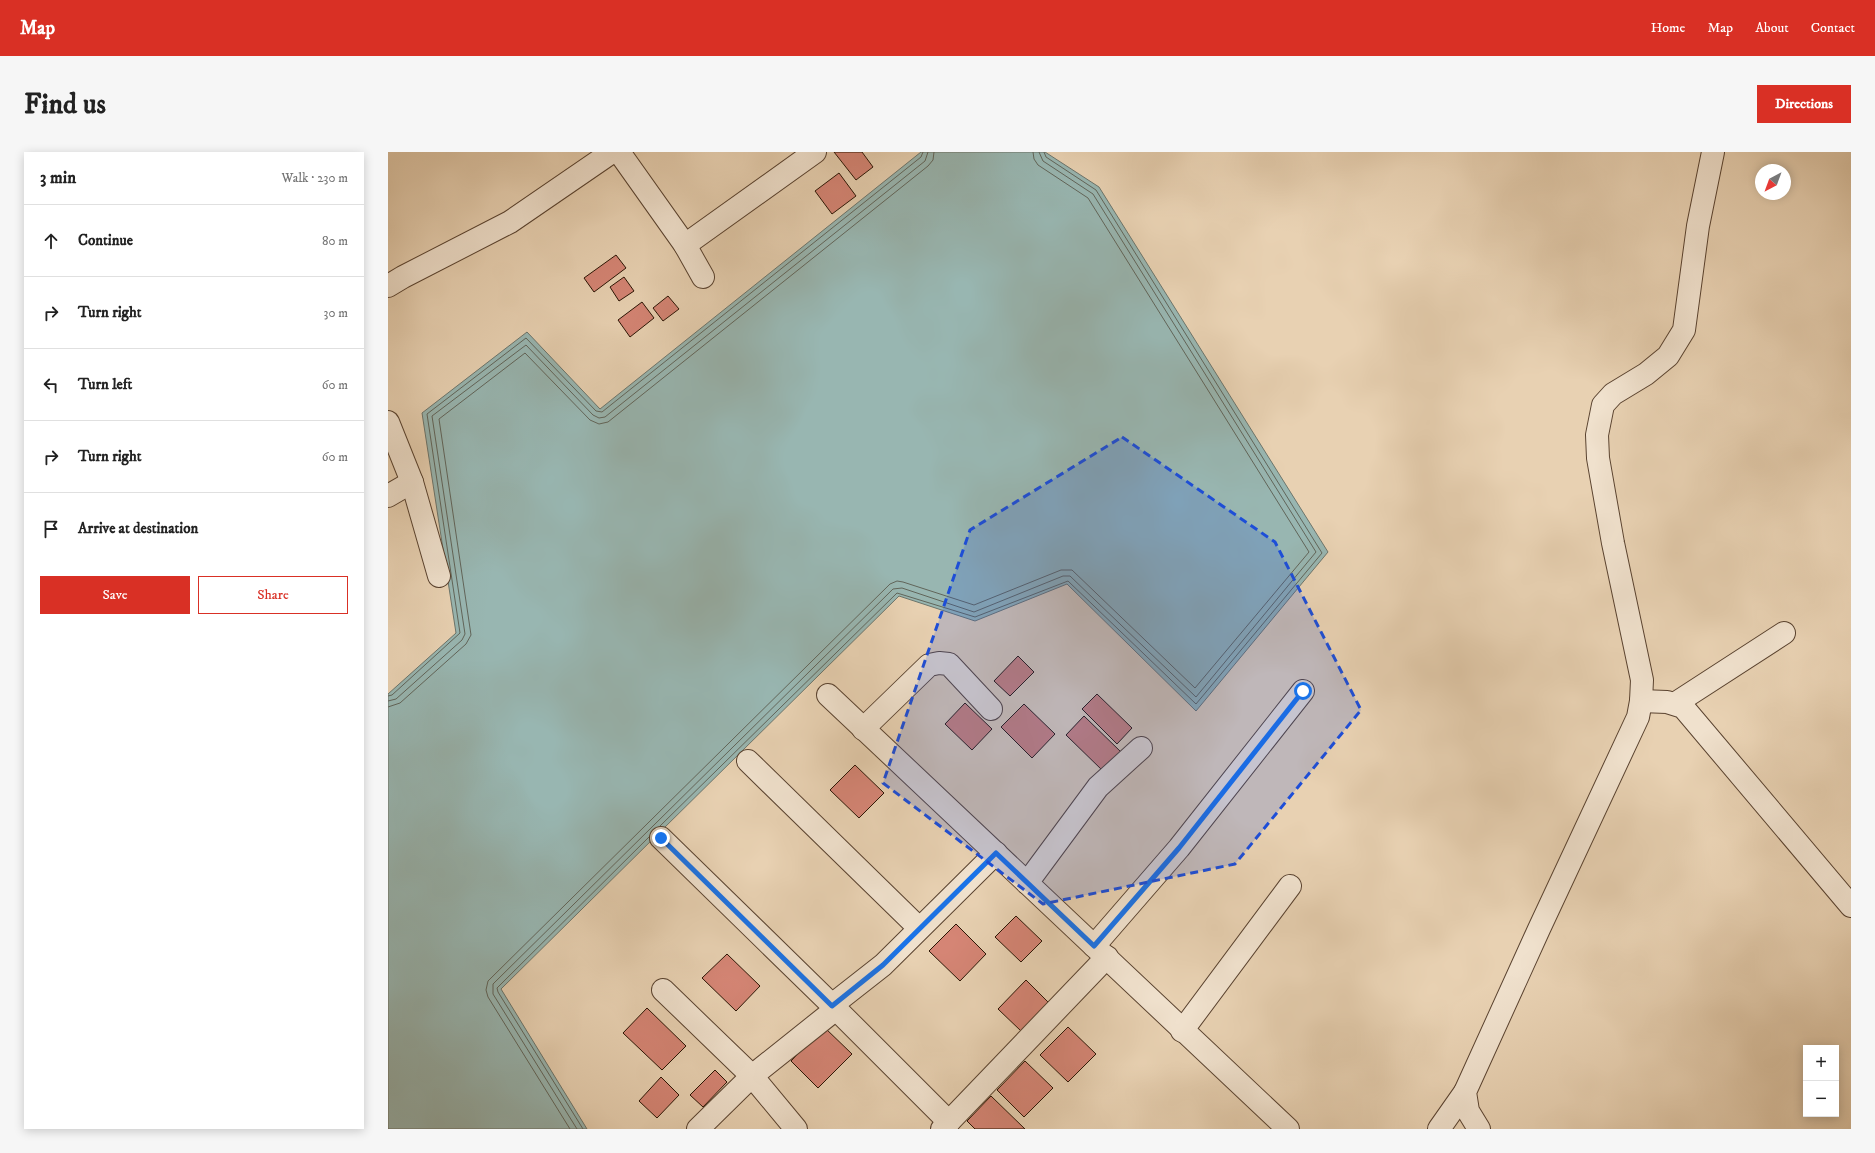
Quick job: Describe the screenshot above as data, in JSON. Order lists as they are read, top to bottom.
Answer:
{
  "north": "bottom left",
  "page": {
    "header": "Map",
    "nav": [
      "Home",
      "Map",
      "About",
      "Contact"
    ],
    "buttons": [
      "Directions",
      ["Save", "Share"]
    ],
    "title": "Find us",
    "heading": ["3 min", "Walk · 230 m"],
    "list": [
      ["Continue", "80 m"],
      ["Turn right", "30 m"],
      ["Turn left", "60 m"],
      ["Turn right", "60 m"],
      "Arrive at destination"
    ],
    "map_buttons": ["+", "−"]
  }
}
